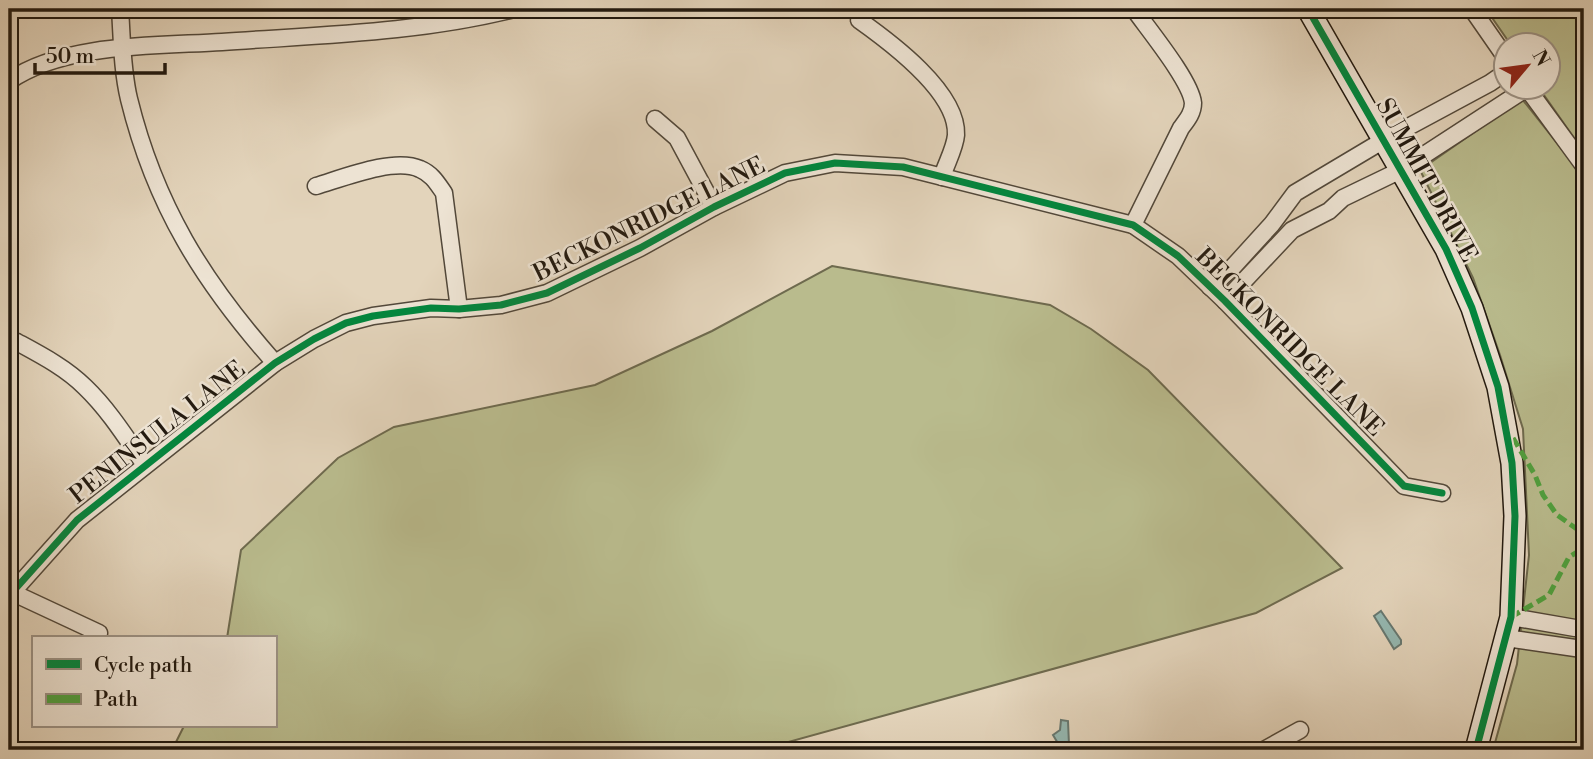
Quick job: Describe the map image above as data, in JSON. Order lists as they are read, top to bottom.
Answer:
{
  "streets": {
    "street": ["SUMMIT DRIVE", "BECKONRIDGE LANE", "PENINSULA LANE"]
  },
  "crossings": [
    ["BECKONRIDGE LANE", "PENINSULA LANE"]
  ],
  "legend": ["Cycle path", "Path"],
  "scale_bar": "50 m",
  "north": "top right"
}
